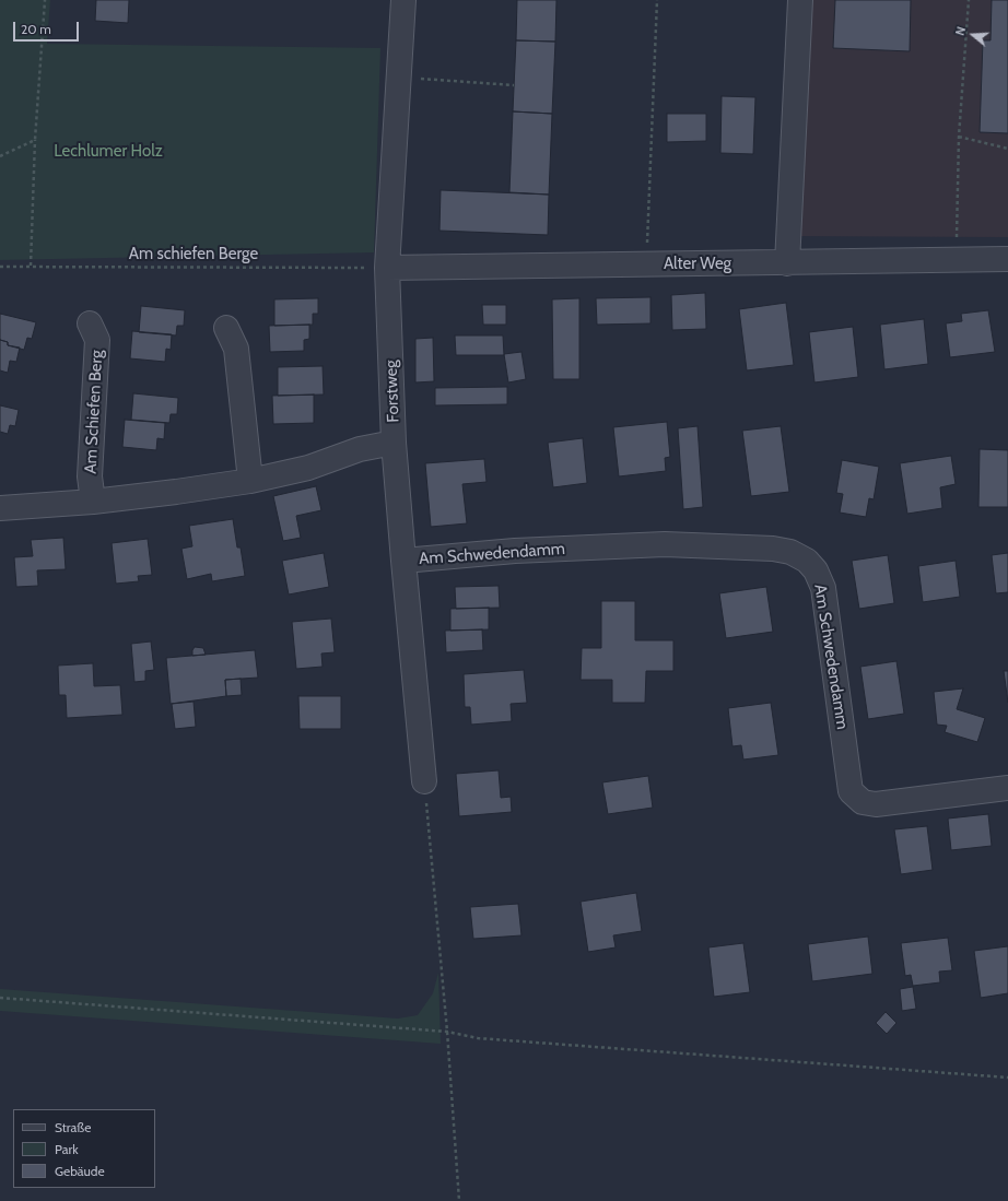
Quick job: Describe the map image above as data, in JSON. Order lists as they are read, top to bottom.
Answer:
{
  "streets": {
    "street": [
      "Alter Weg",
      "Forstweg",
      "Am Schiefen Berg",
      "Am Schwedendamm"
    ],
    "path": ["Am schiefen Berge"]
  },
  "crossings": [
    ["Am schiefen Berge", "Alter Weg"],
    ["Am schiefen Berge", "Forstweg"],
    ["Alter Weg", "Forstweg"],
    ["Forstweg", "Am Schwedendamm"]
  ],
  "parks": ["Lechlumer Holz"],
  "legend": ["Straße", "Park", "Gebäude"],
  "scale_bar": "20 m",
  "north": "left"
}
